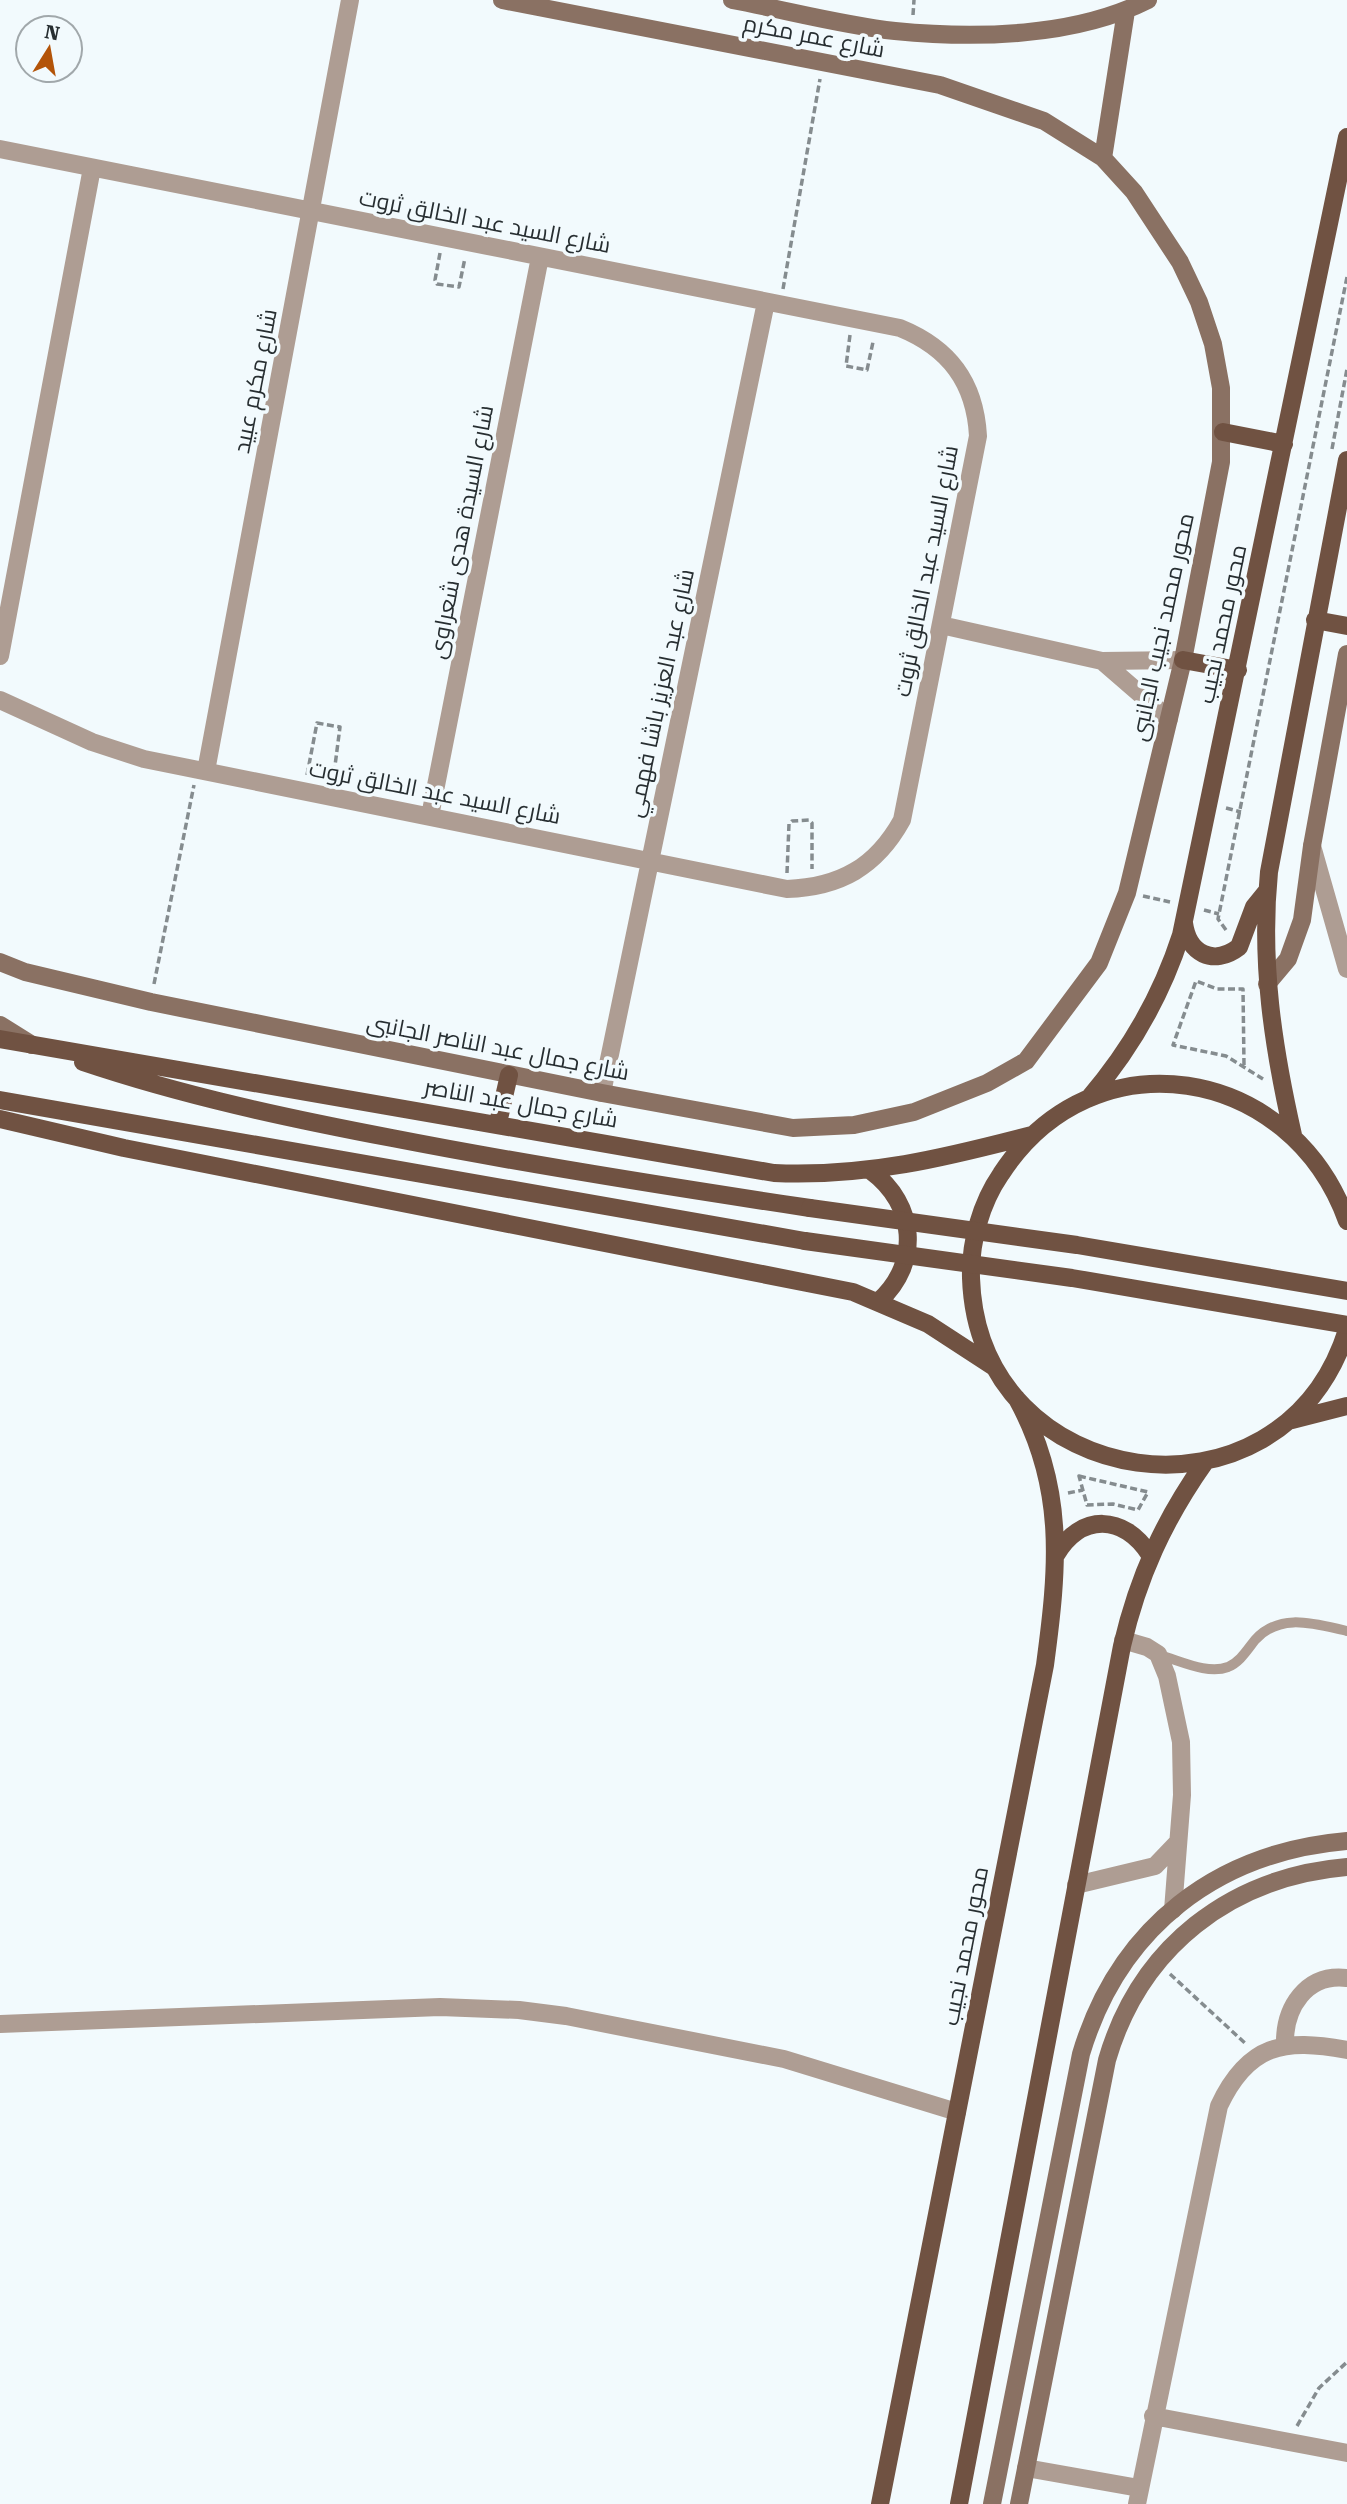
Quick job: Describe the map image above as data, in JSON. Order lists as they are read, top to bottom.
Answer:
{
  "streets": {
    "main road": ["محور محمد نجيب", "شارع جمال عبد الناصر"],
    "street": [
      "شارع عمر مكرم",
      "شارع السيد عبد الخالق ثروت",
      "شارع مكرم عبيد",
      "شارع السيدة هدى شعراوى",
      "محور محمد نجيب الجانبى",
      "شارع عبد العزيز باشا فهمي",
      "شارع جمال عبد الناصر الجانبى"
    ]
  },
  "crossings": [
    ["شارع عمر مكرم", "محور محمد نجيب الجانبى"],
    ["شارع السيد عبد الخالق ثروت", "شارع مكرم عبيد"],
    ["شارع السيد عبد الخالق ثروت", "شارع السيدة هدى شعراوى"],
    ["شارع السيد عبد الخالق ثروت", "شارع عبد العزيز باشا فهمي"],
    ["محور محمد نجيب الجانبى", "شارع جمال عبد الناصر الجانبى"],
    ["شارع عبد العزيز باشا فهمي", "شارع جمال عبد الناصر الجانبى"]
  ],
  "north": "top"
}
